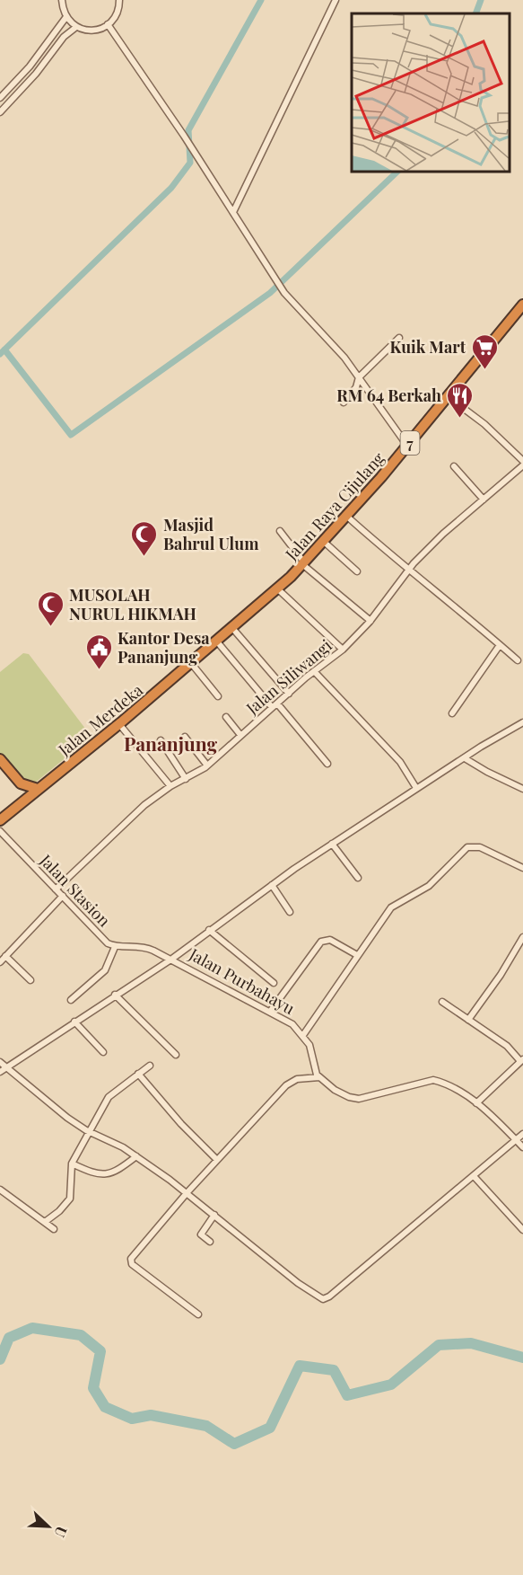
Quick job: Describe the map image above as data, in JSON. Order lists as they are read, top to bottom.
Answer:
{
  "streets": {
    "highway": ["7", "Jalan Raya Cijulang", "Jalan Merdeka"],
    "street": ["Jalan Siliwangi", "Jalan Stasion", "Jalan Purbahayu"]
  },
  "crossings": [
    ["Jalan Raya Cijulang", "Jalan Merdeka"],
    ["Jalan Siliwangi", "Jalan Stasion"],
    ["Jalan Stasion", "Jalan Purbahayu"]
  ],
  "districts": ["Pananjung"],
  "places": {
    "supermarket": ["Kuik Mart"],
    "restaurant": ["RM 64 Berkah"],
    "mosque": ["Masjid Bahrul Ulum", "MUSOLAH NURUL HIKMAH"],
    "public building": ["Kantor Desa Pananjung"]
  },
  "north": "bottom right"
}
